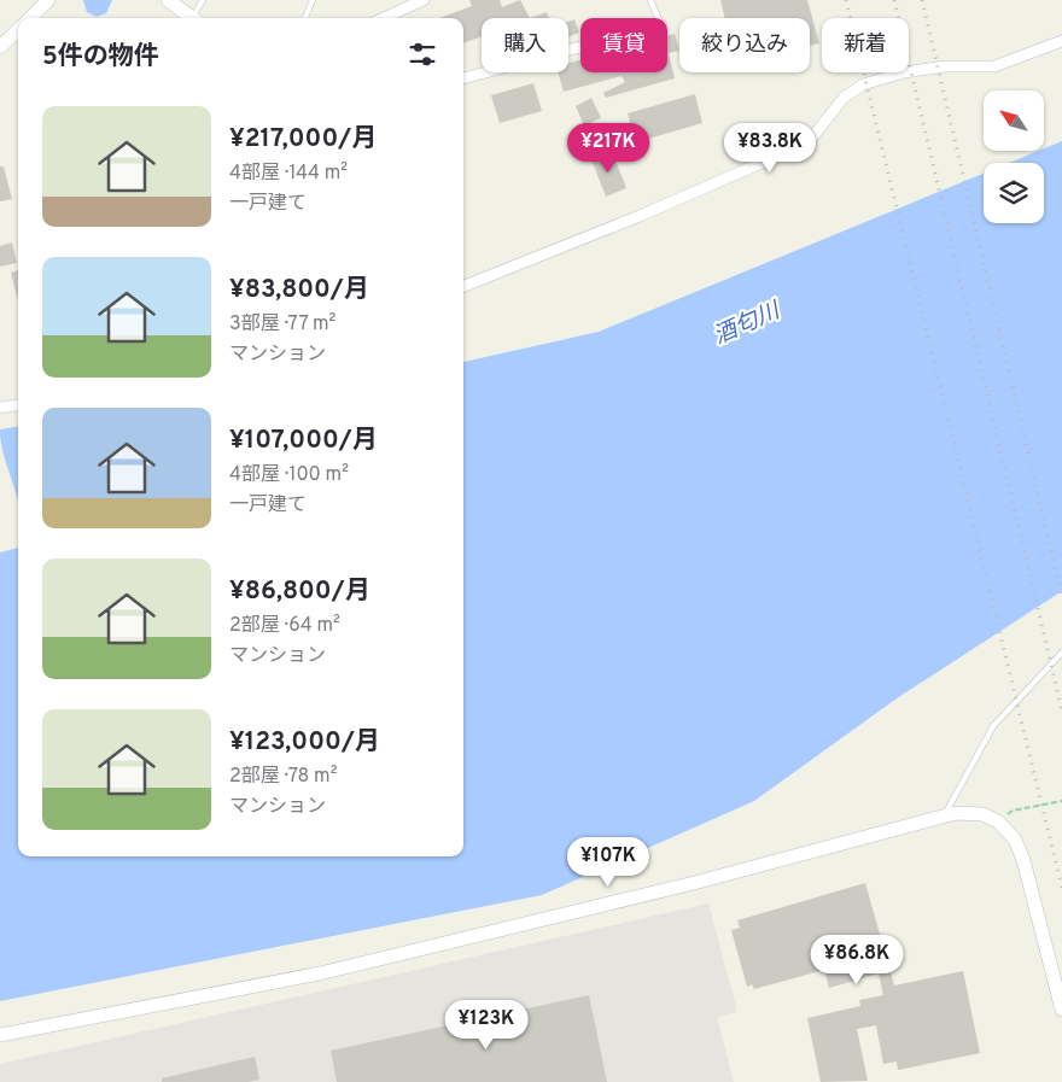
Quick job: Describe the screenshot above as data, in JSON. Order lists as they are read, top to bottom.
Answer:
{
  "water": ["酒匂川"],
  "north": "top left",
  "page": {
    "chip": [
      "購入",
      "賃貸",
      "絞り込み",
      "新着"
    ],
    "heading": "5件の物件",
    "list": [
      {
        "name": "¥217,000/月",
        "note": "4部屋 · 144 m² · 一戸建て"
      },
      {
        "name": "¥83,800/月",
        "note": "3部屋 · 77 m² · マンション"
      },
      {
        "name": "¥107,000/月",
        "note": "4部屋 · 100 m² · 一戸建て"
      },
      {
        "name": "¥86,800/月",
        "note": "2部屋 · 64 m² · マンション"
      },
      {
        "name": "¥123,000/月",
        "note": "2部屋 · 78 m² · マンション"
      }
    ],
    "price": [
      "¥217K",
      "¥83.8K",
      "¥107K",
      "¥86.8K",
      "¥123K"
    ]
  }
}
